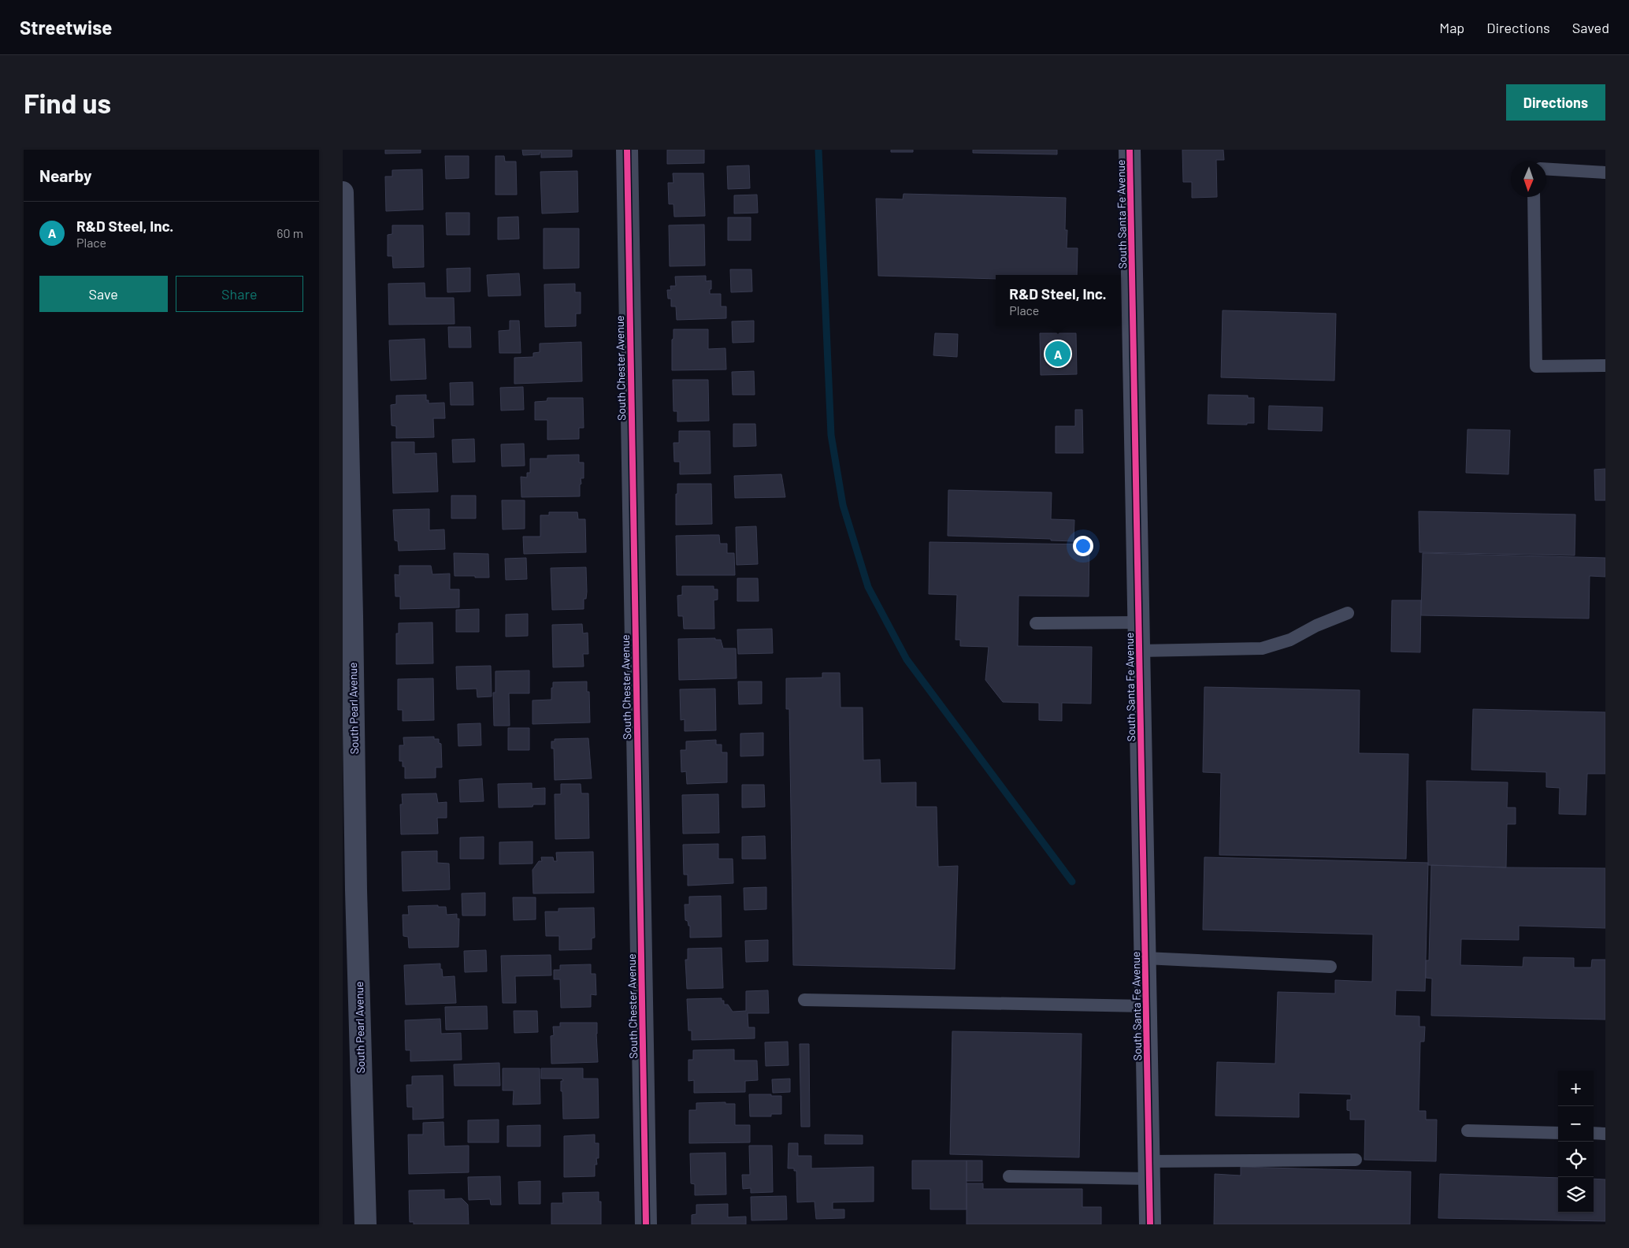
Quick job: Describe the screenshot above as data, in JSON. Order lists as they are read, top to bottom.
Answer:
{
  "streets": {
    "main road": ["South Santa Fe Avenue"],
    "street": ["South Chester Avenue", "South Pearl Avenue"]
  },
  "north": "bottom",
  "page": {
    "header": "Streetwise",
    "nav": ["Map", "Directions", "Saved"],
    "buttons": [
      "Directions",
      ["Save", "Share"]
    ],
    "title": "Find us",
    "heading": "Nearby",
    "list": [
      {
        "mark": "A",
        "name": "R&D Steel, Inc.",
        "note": "Place",
        "value": "60 m"
      }
    ],
    "popup": ["R&D Steel, Inc.", "Place"],
    "pins": "A",
    "map_buttons": ["+", "−"]
  }
}
